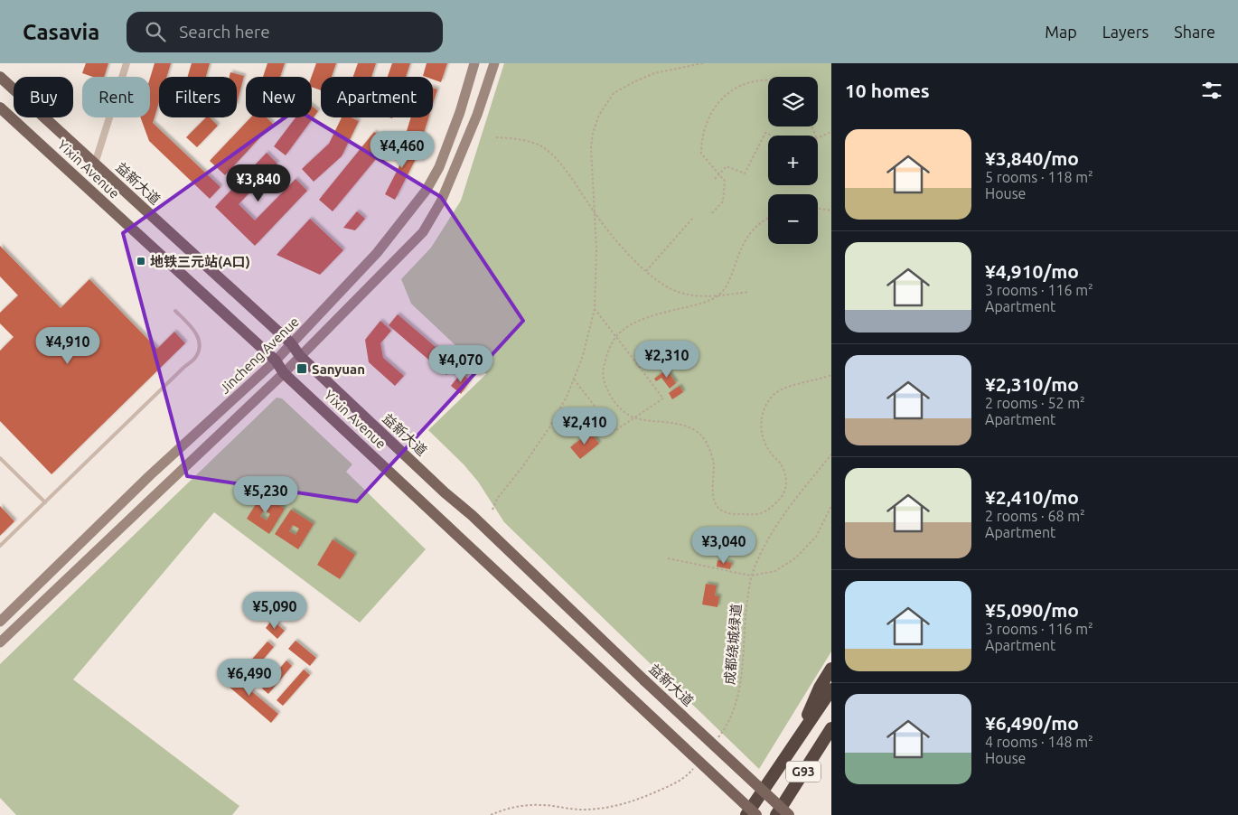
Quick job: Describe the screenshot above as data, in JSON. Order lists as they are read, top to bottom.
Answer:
{
  "streets": {
    "highway": ["G93"],
    "main road": ["Yixin Avenue", "益新大道", "Jincheng Avenue"],
    "path": ["成都绕城绿道"]
  },
  "crossings": [
    ["Yixin Avenue", "Jincheng Avenue"],
    ["益新大道", "Jincheng Avenue"]
  ],
  "places": {
    "transit": ["地铁三元站(A口)", "Sanyuan"]
  },
  "page": {
    "header": "Casavia",
    "search": "Search here",
    "nav": ["Map", "Layers", "Share"],
    "heading": "10 homes",
    "map_buttons": ["+", "−"],
    "chip": [
      "Buy",
      "Rent",
      "Filters",
      "New",
      "Apartment"
    ],
    "list": [
      {
        "name": "¥3,840/mo",
        "note": "5 rooms · 118 m² · House"
      },
      {
        "name": "¥4,910/mo",
        "note": "3 rooms · 116 m² · Apartment"
      },
      {
        "name": "¥2,310/mo",
        "note": "2 rooms · 52 m² · Apartment"
      },
      {
        "name": "¥2,410/mo",
        "note": "2 rooms · 68 m² · Apartment"
      },
      {
        "name": "¥5,090/mo",
        "note": "3 rooms · 116 m² · Apartment"
      },
      {
        "name": "¥6,490/mo",
        "note": "4 rooms · 148 m² · House"
      }
    ],
    "price": [
      "¥4,460",
      "¥3,840",
      "¥4,910",
      "¥2,310",
      "¥4,070",
      "¥2,410",
      "¥5,230",
      "¥3,040",
      "¥5,090",
      "¥6,490"
    ]
  }
}
